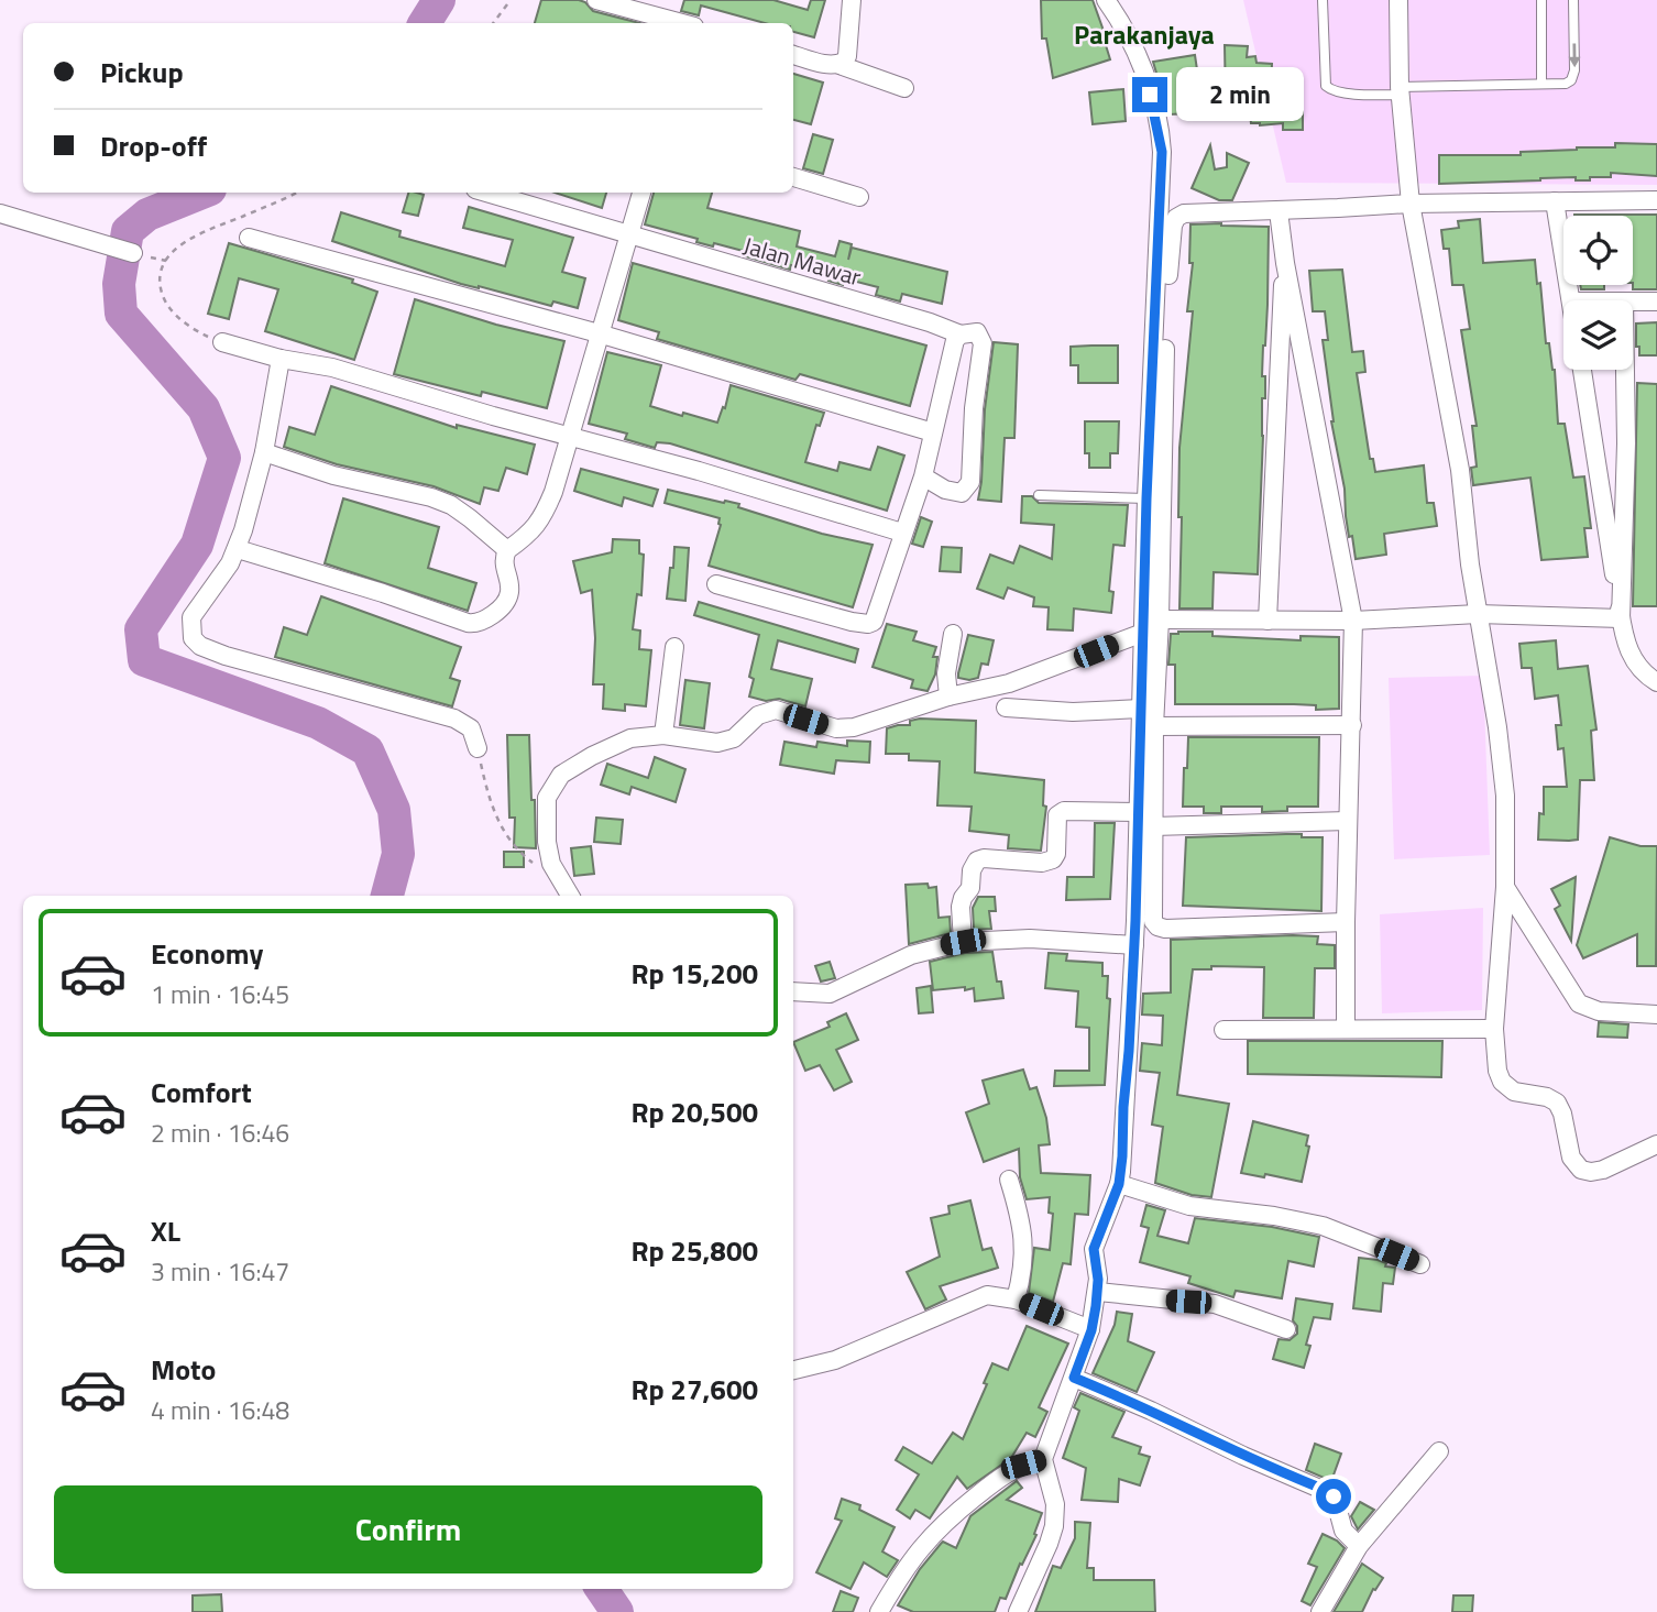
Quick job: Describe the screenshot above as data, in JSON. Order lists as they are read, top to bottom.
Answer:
{
  "streets": {
    "street": ["Jalan Mawar"]
  },
  "districts": ["Parakanjaya"],
  "page": {
    "banner": ["Pickup", "Drop-off"],
    "bubble": "2 min",
    "list": [
      {
        "name": "Economy",
        "note": "1 min · 16:45",
        "value": "Rp 15,200"
      },
      {
        "name": "Comfort",
        "note": "2 min · 16:46",
        "value": "Rp 20,500"
      },
      {
        "name": "XL",
        "note": "3 min · 16:47",
        "value": "Rp 25,800"
      },
      {
        "name": "Moto",
        "note": "4 min · 16:48",
        "value": "Rp 27,600"
      }
    ],
    "buttons": "Confirm"
  }
}
